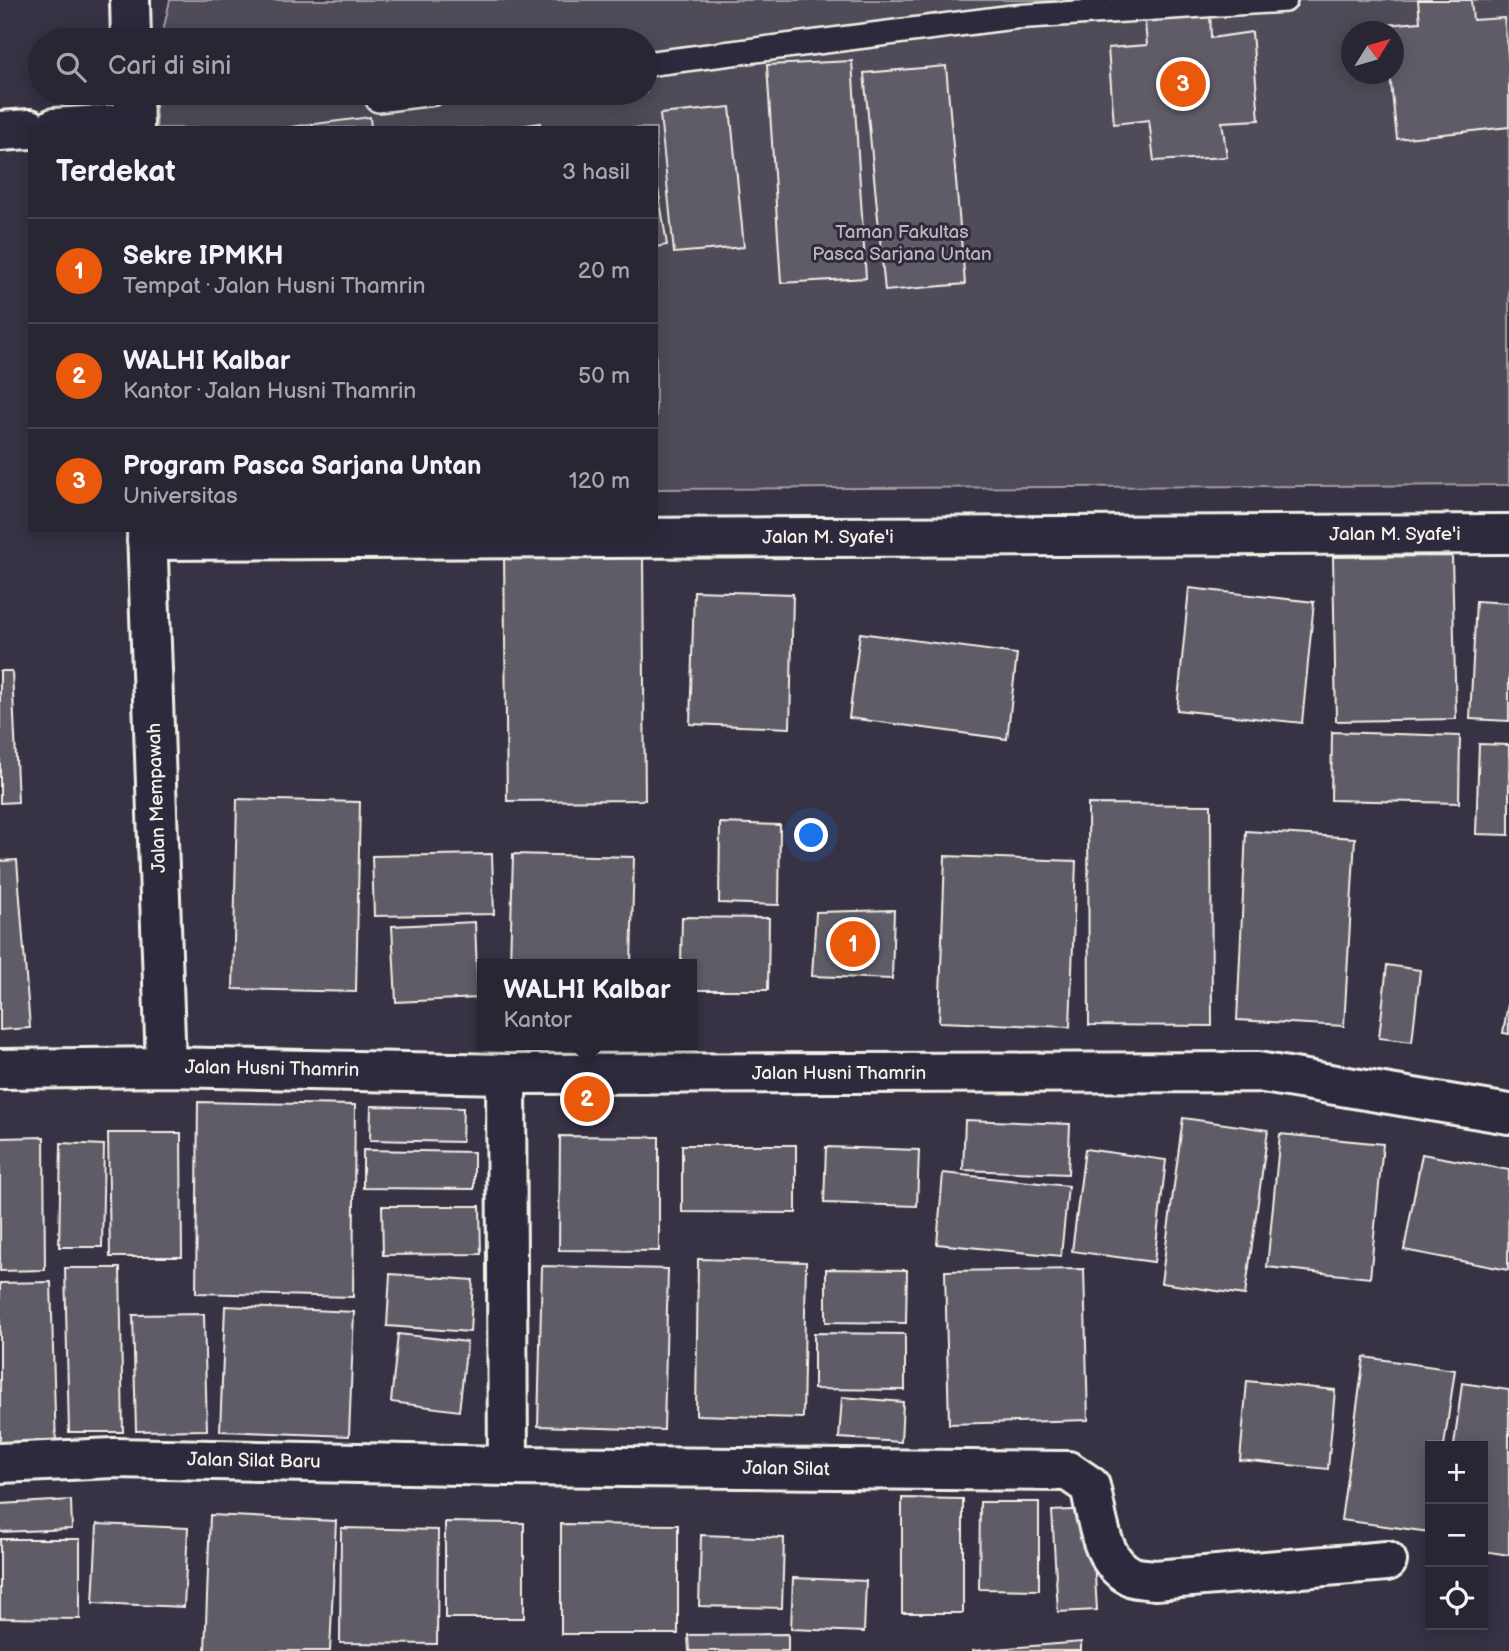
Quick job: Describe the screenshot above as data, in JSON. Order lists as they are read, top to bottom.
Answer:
{
  "streets": {
    "street": [
      "Jalan M. Syafe'i",
      "Jalan Mempawah",
      "Jalan Husni Thamrin",
      "Jalan Silat Baru",
      "Jalan Silat"
    ]
  },
  "crossings": [
    ["Jalan M. Syafe'i", "Jalan Mempawah"],
    ["Jalan Mempawah", "Jalan Husni Thamrin"],
    ["Jalan Silat Baru", "Jalan Silat"]
  ],
  "parks": ["Taman Fakultas Pasca Sarjana Untan"],
  "north": "top right",
  "page": {
    "search": "Cari di sini",
    "pins": ["3", "1", "2"],
    "heading": ["Terdekat", "3 hasil"],
    "list": [
      {
        "mark": "1",
        "name": "Sekre IPMKH",
        "note": "Tempat · Jalan Husni Thamrin",
        "value": "20 m"
      },
      {
        "mark": "2",
        "name": "WALHI Kalbar",
        "note": "Kantor · Jalan Husni Thamrin",
        "value": "50 m"
      },
      {
        "mark": "3",
        "name": "Program Pasca Sarjana Untan",
        "note": "Universitas",
        "value": "120 m"
      }
    ],
    "popup": ["WALHI Kalbar", "Kantor"],
    "map_buttons": ["+", "−"]
  }
}
